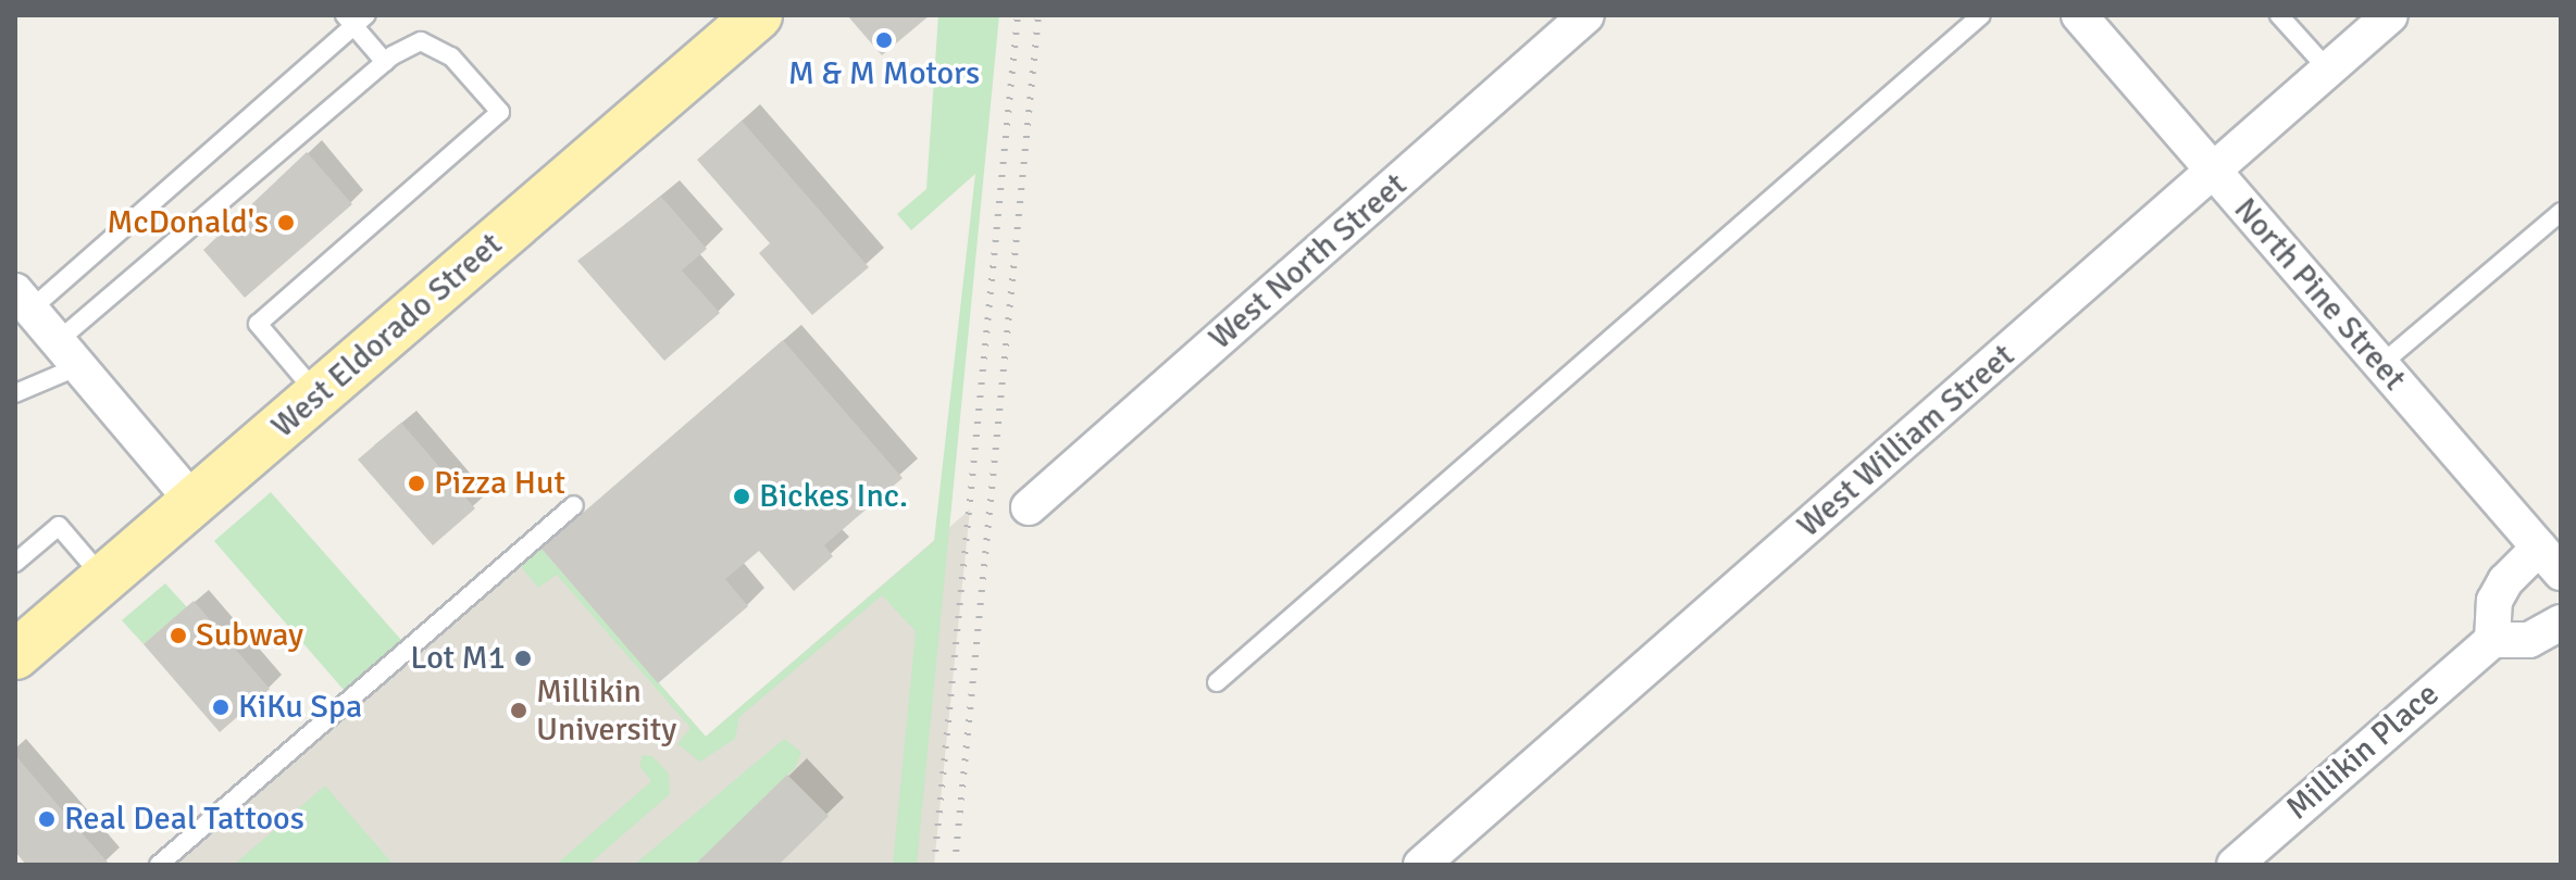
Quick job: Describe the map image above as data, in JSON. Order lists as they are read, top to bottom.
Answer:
{
  "streets": {
    "main road": ["West Eldorado Street"],
    "street": [
      "West North Street",
      "North Pine Street",
      "West William Street",
      "Millikin Place"
    ]
  },
  "crossings": [
    ["North Pine Street", "West William Street"]
  ],
  "places": [
    "M & M Motors",
    "McDonald's",
    "Pizza Hut",
    "Bickes Inc.",
    "Subway",
    "Lot M1",
    "KiKu Spa",
    "Millikin University",
    "Real Deal Tattoos"
  ]
}
